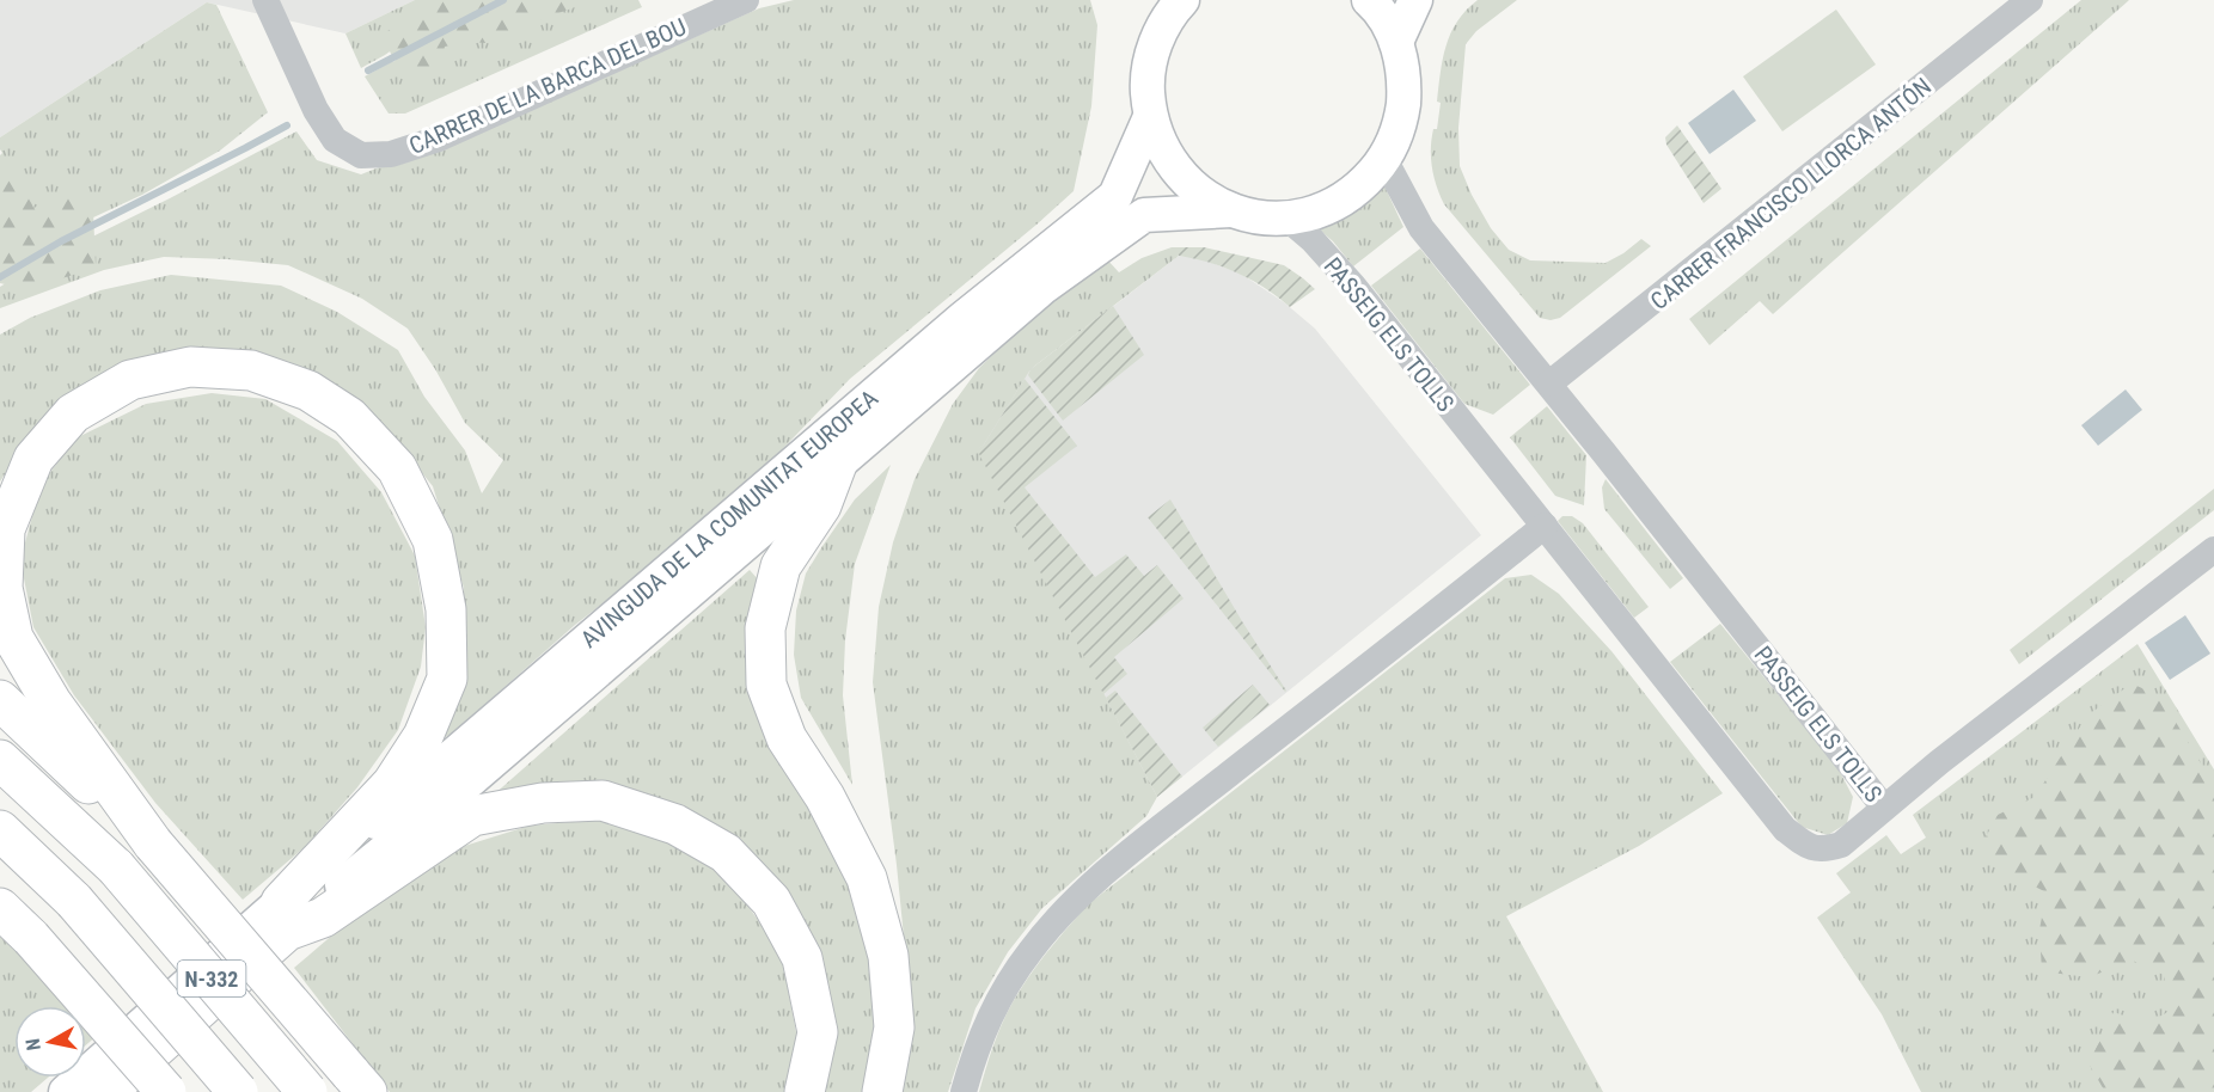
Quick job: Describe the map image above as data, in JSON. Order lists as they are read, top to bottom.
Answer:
{
  "streets": {
    "highway": ["N-332"],
    "main road": ["AVINGUDA DE LA COMUNITAT EUROPEA"],
    "street": ["CARRER DE LA BARCA DEL BOU", "CARRER FRANCISCO LLORCA ANTÓN", "PASSEIG ELS TOLLS"]
  },
  "crossings": [
    ["CARRER FRANCISCO LLORCA ANTÓN", "PASSEIG ELS TOLLS"]
  ],
  "north": "left"
}
